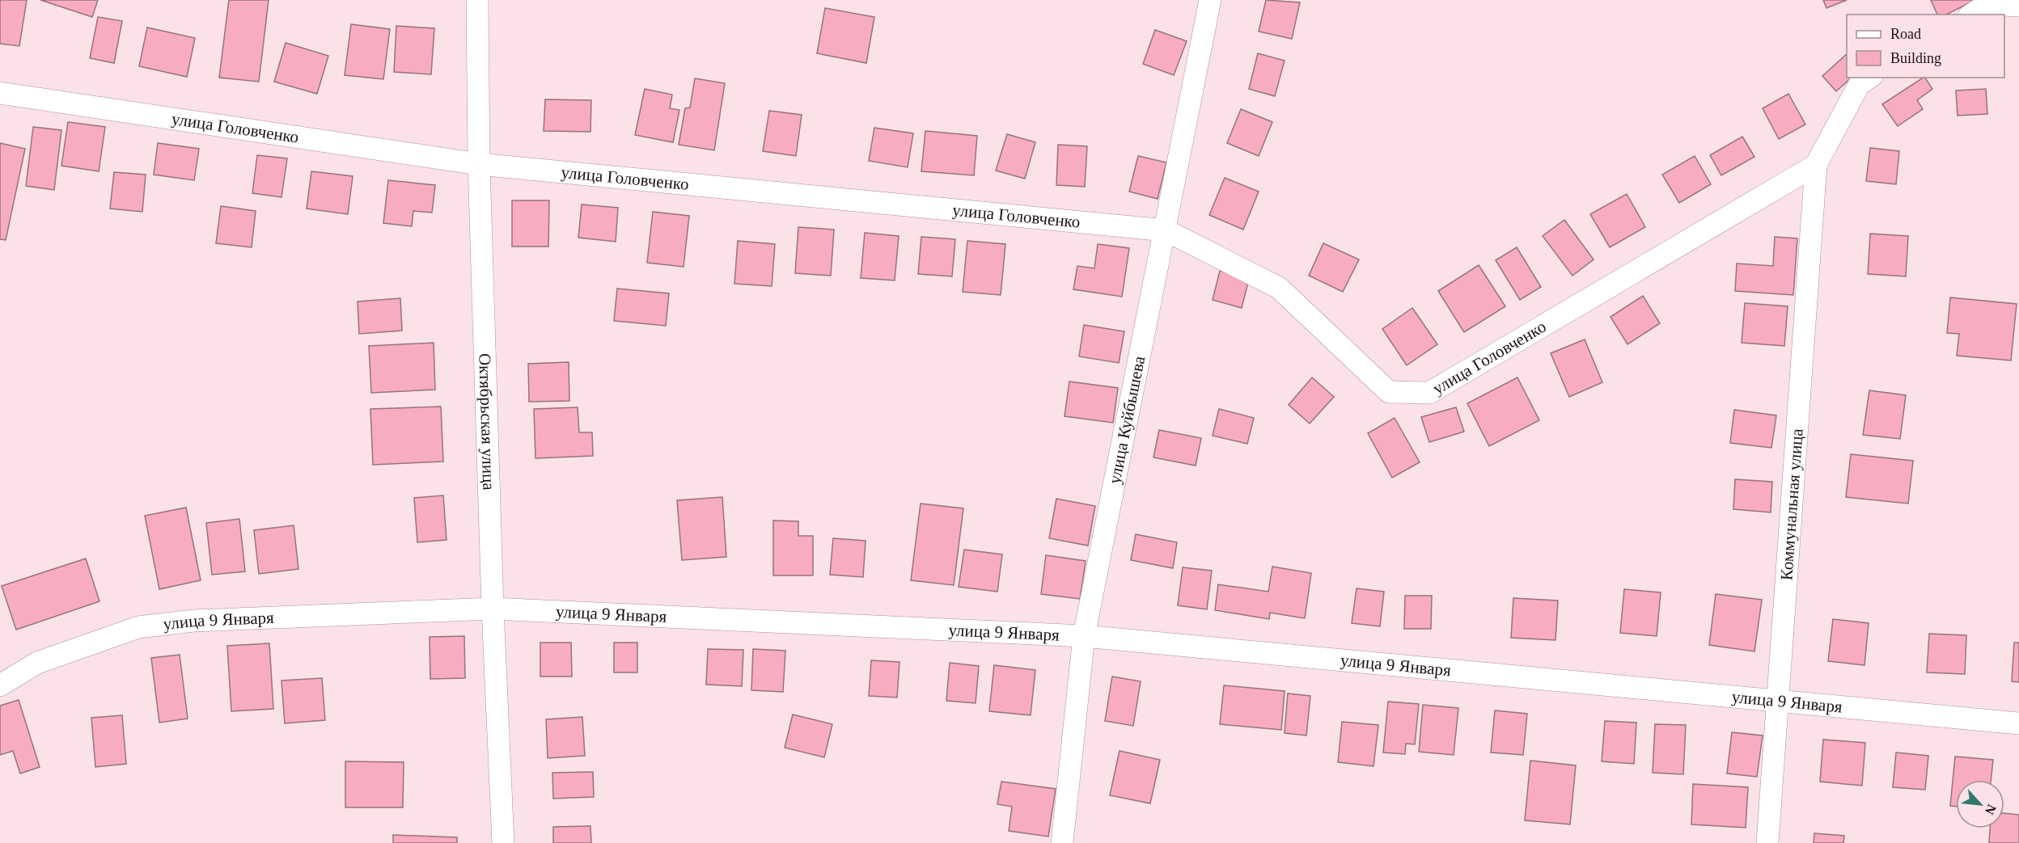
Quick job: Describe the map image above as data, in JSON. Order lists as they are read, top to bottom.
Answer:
{
  "streets": {
    "street": [
      "улица Головченко",
      "улица Куйбышева",
      "Октябрьская улица",
      "Коммунальная улица",
      "улица 9 Января"
    ]
  },
  "crossings": [
    ["улица Головченко", "улица Куйбышева"],
    ["улица Головченко", "Октябрьская улица"],
    ["улица Головченко", "Коммунальная улица"],
    ["улица Куйбышева", "улица 9 Января"],
    ["Октябрьская улица", "улица 9 Января"],
    ["Коммунальная улица", "улица 9 Января"]
  ],
  "legend": ["Road", "Building"],
  "north": "bottom right"
}
